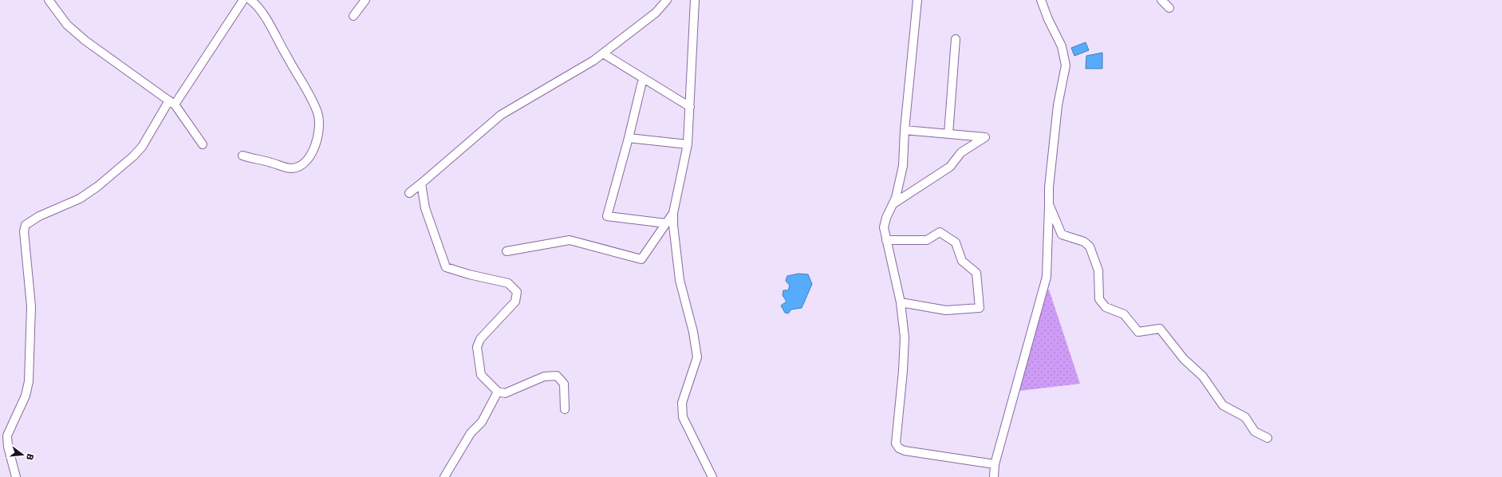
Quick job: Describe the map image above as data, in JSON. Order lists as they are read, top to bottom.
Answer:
{
  "north": "right"
}
